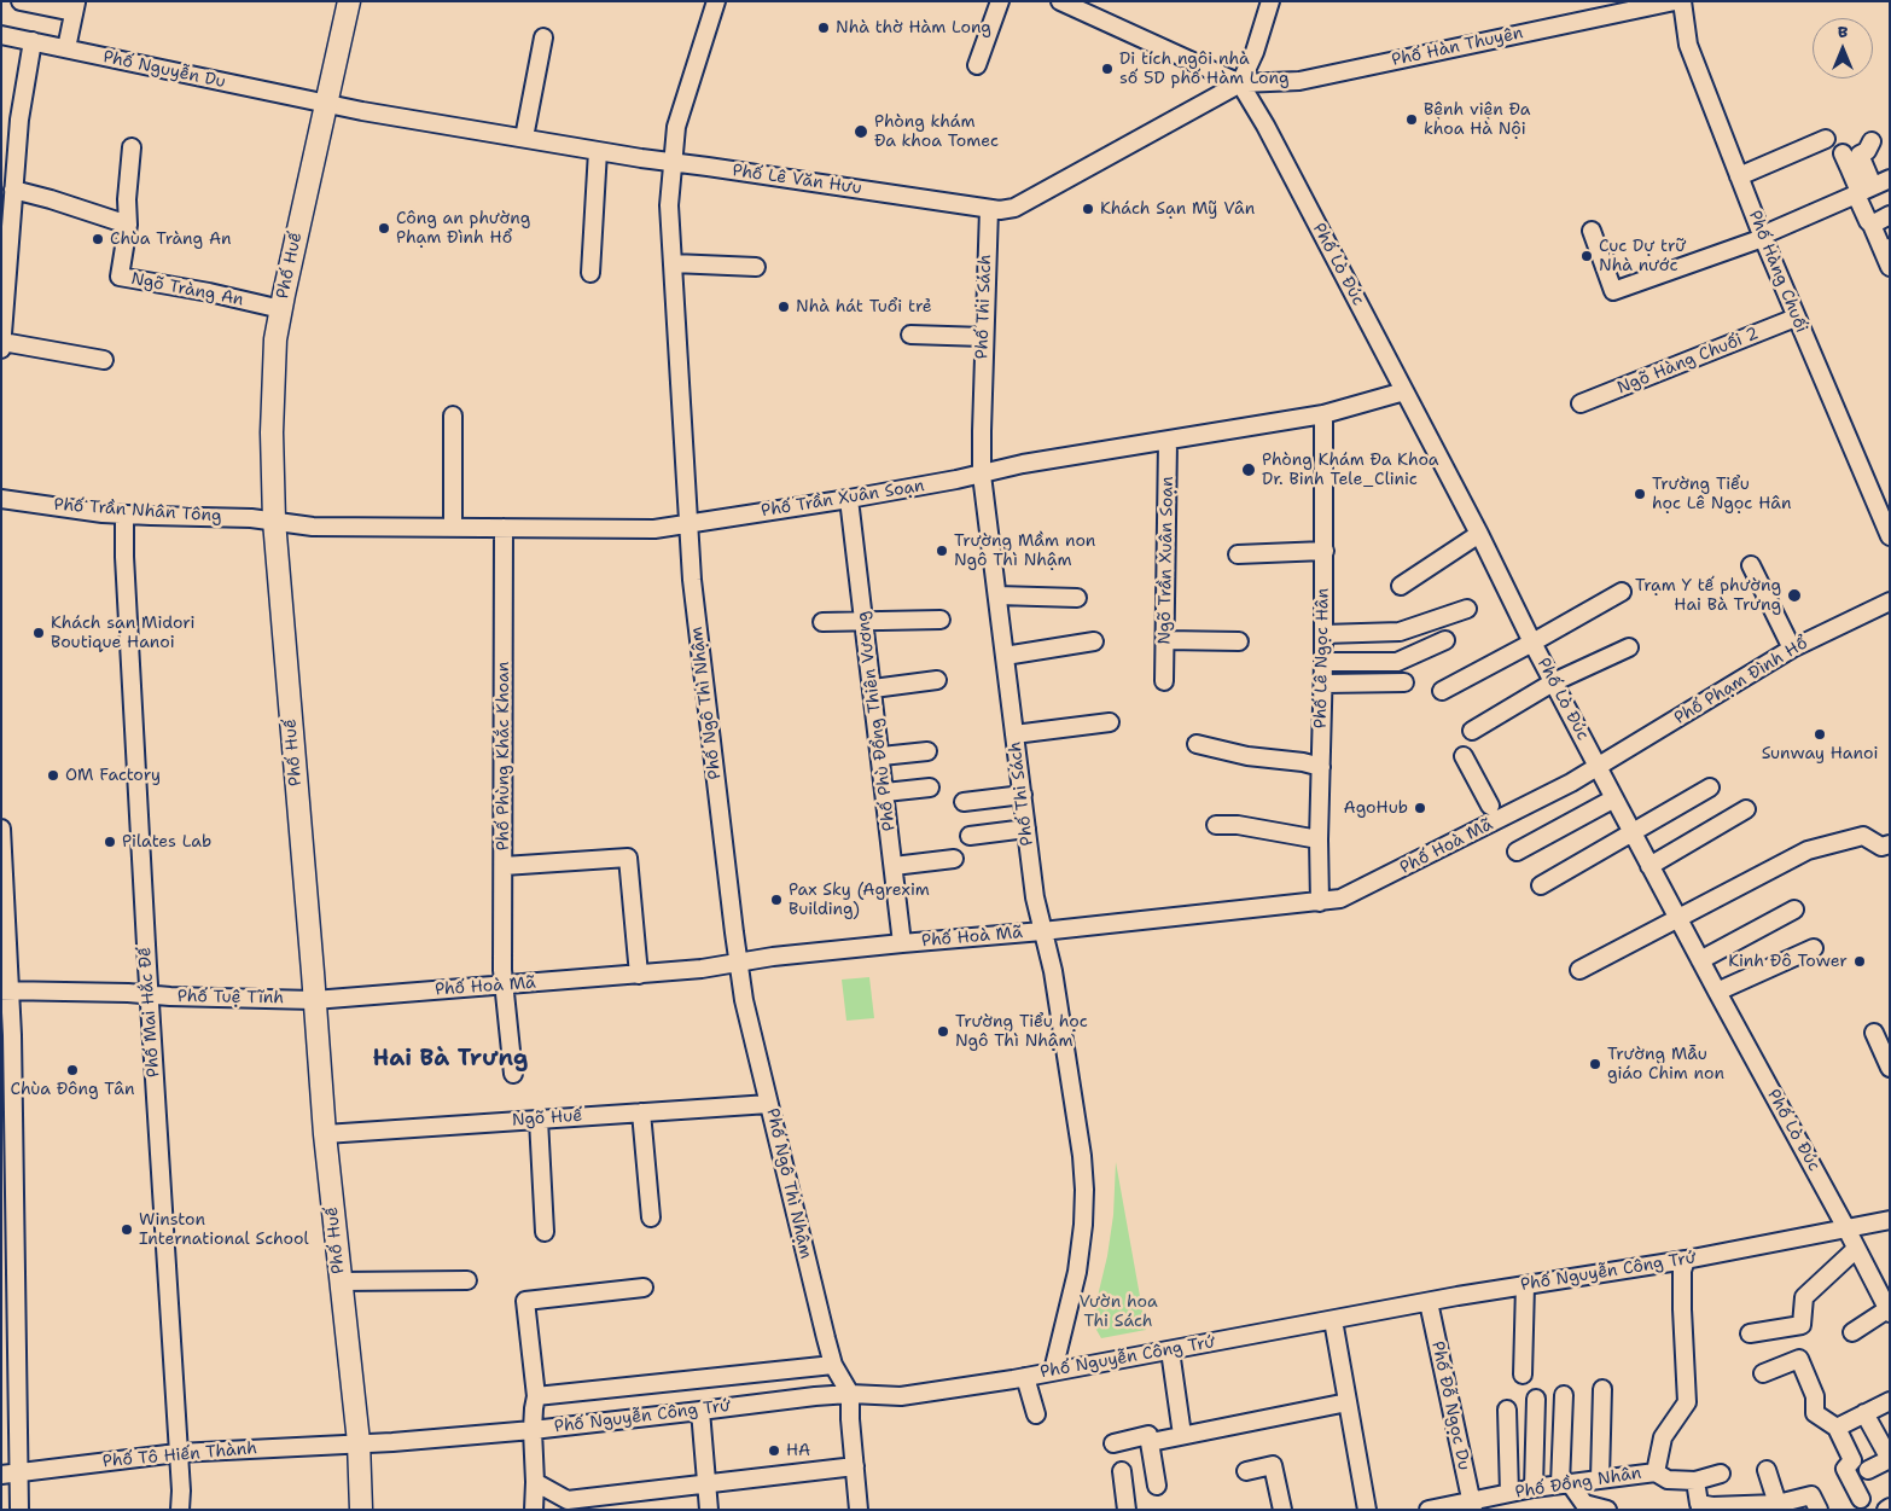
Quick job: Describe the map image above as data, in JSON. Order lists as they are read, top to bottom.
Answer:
{
  "streets": {
    "main road": ["Phố Huế"],
    "street": [
      "Phố Hàn Thuyên",
      "Phố Nguyễn Du",
      "Phố Lê Văn Hưu",
      "Phố Lò Đúc",
      "Phố Hàng Chuối",
      "Ngõ Tràng An",
      "Phố Thi Sách",
      "Ngõ Hàng Chuối 2",
      "Phố Trần Xuân Soạn",
      "Phố Trần Nhân Tông",
      "Ngõ Trần Xuân Soạn",
      "Phố Lê Ngọc Hân",
      "Phố Phạm Đình Hổ",
      "Phố Ngô Thì Nhậm",
      "Phố Phù Đổng Thiên Vương",
      "Phố Phùng Khắc Khoan",
      "Phố Hoà Mã",
      "Phố Tuệ Tĩnh",
      "Phố Mai Hắc Đế",
      "Ngõ Huế",
      "Phố Nguyễn Công Trứ",
      "Phố Đỗ Ngọc Du",
      "Phố Tô Hiến Thành",
      "Phố Đồng Nhân"
    ]
  },
  "crossings": [
    ["Phố Hàn Thuyên", "Phố Lê Văn Hưu"],
    ["Phố Hàn Thuyên", "Phố Lò Đúc"],
    ["Phố Nguyễn Du", "Phố Lê Văn Hưu"],
    ["Phố Nguyễn Du", "Phố Huế"],
    ["Phố Lê Văn Hưu", "Phố Lò Đúc"],
    ["Phố Lê Văn Hưu", "Phố Huế"],
    ["Phố Lê Văn Hưu", "Phố Thi Sách"],
    ["Phố Lê Văn Hưu", "Phố Ngô Thì Nhậm"],
    ["Phố Lò Đúc", "Phố Trần Xuân Soạn"],
    ["Phố Lò Đúc", "Phố Phạm Đình Hổ"],
    ["Phố Lò Đúc", "Phố Hoà Mã"],
    ["Phố Lò Đúc", "Phố Nguyễn Công Trứ"],
    ["Phố Huế", "Ngõ Tràng An"],
    ["Phố Huế", "Phố Trần Xuân Soạn"],
    ["Phố Huế", "Phố Trần Nhân Tông"],
    ["Phố Huế", "Phố Hoà Mã"],
    ["Phố Huế", "Phố Tuệ Tĩnh"],
    ["Phố Huế", "Ngõ Huế"],
    ["Phố Huế", "Phố Nguyễn Công Trứ"],
    ["Phố Huế", "Phố Tô Hiến Thành"],
    ["Phố Hàng Chuối", "Ngõ Hàng Chuối 2"],
    ["Phố Thi Sách", "Phố Trần Xuân Soạn"],
    ["Phố Thi Sách", "Phố Hoà Mã"],
    ["Phố Thi Sách", "Phố Nguyễn Công Trứ"],
    ["Phố Trần Xuân Soạn", "Phố Trần Nhân Tông"],
    ["Phố Trần Xuân Soạn", "Ngõ Trần Xuân Soạn"],
    ["Phố Trần Xuân Soạn", "Phố Lê Ngọc Hân"],
    ["Phố Trần Xuân Soạn", "Phố Ngô Thì Nhậm"],
    ["Phố Trần Xuân Soạn", "Phố Phù Đổng Thiên Vương"],
    ["Phố Trần Xuân Soạn", "Phố Phùng Khắc Khoan"],
    ["Phố Trần Nhân Tông", "Phố Mai Hắc Đế"],
    ["Phố Lê Ngọc Hân", "Phố Hoà Mã"],
    ["Phố Phạm Đình Hổ", "Phố Hoà Mã"],
    ["Phố Ngô Thì Nhậm", "Phố Hoà Mã"],
    ["Phố Ngô Thì Nhậm", "Ngõ Huế"],
    ["Phố Ngô Thì Nhậm", "Phố Nguyễn Công Trứ"],
    ["Phố Phù Đổng Thiên Vương", "Phố Hoà Mã"],
    ["Phố Phùng Khắc Khoan", "Phố Hoà Mã"],
    ["Phố Hoà Mã", "Phố Tuệ Tĩnh"],
    ["Phố Tuệ Tĩnh", "Phố Mai Hắc Đế"],
    ["Phố Mai Hắc Đế", "Phố Tô Hiến Thành"],
    ["Phố Nguyễn Công Trứ", "Phố Đỗ Ngọc Du"],
    ["Phố Nguyễn Công Trứ", "Phố Tô Hiến Thành"],
    ["Phố Đỗ Ngọc Du", "Phố Đồng Nhân"]
  ],
  "districts": ["Hai Bà Trưng"],
  "parks": ["Vườn hoa Thi Sách"],
  "places": [
    "Nhà thờ Hàm Long",
    "Di tích ngôi nhà số 5D phố Hàm Long",
    "Bệnh viện Đa khoa Hà Nội",
    "Phòng khám Đa khoa Tomec",
    "Khách Sạn Mỹ Vân",
    "Công an phường Phạm Đình Hổ",
    "Chùa Tràng An",
    "Cục Dự trữ Nhà nước",
    "Nhà hát Tuổi trẻ",
    "Phòng Khám Đa Khoa Dr. Binh Tele_Clinic",
    "Trường Tiểu học Lê Ngọc Hân",
    "Trường Mầm non Ngô Thì Nhậm",
    "Trạm Y tế phường Hai Bà Trưng",
    "Khách sạn Midori Boutique Hanoi",
    "Sunway Hanoi",
    "OM Factory",
    "AgoHub",
    "Pilates Lab",
    "Pax Sky (Agrexim Building)",
    "Kinh Đô Tower",
    "Trường Tiểu học Ngô Thì Nhậm",
    "Trường Mẫu giáo Chim non",
    "Chùa Đông Tân",
    "Winston International School",
    "HA"
  ],
  "north": "top"
}
